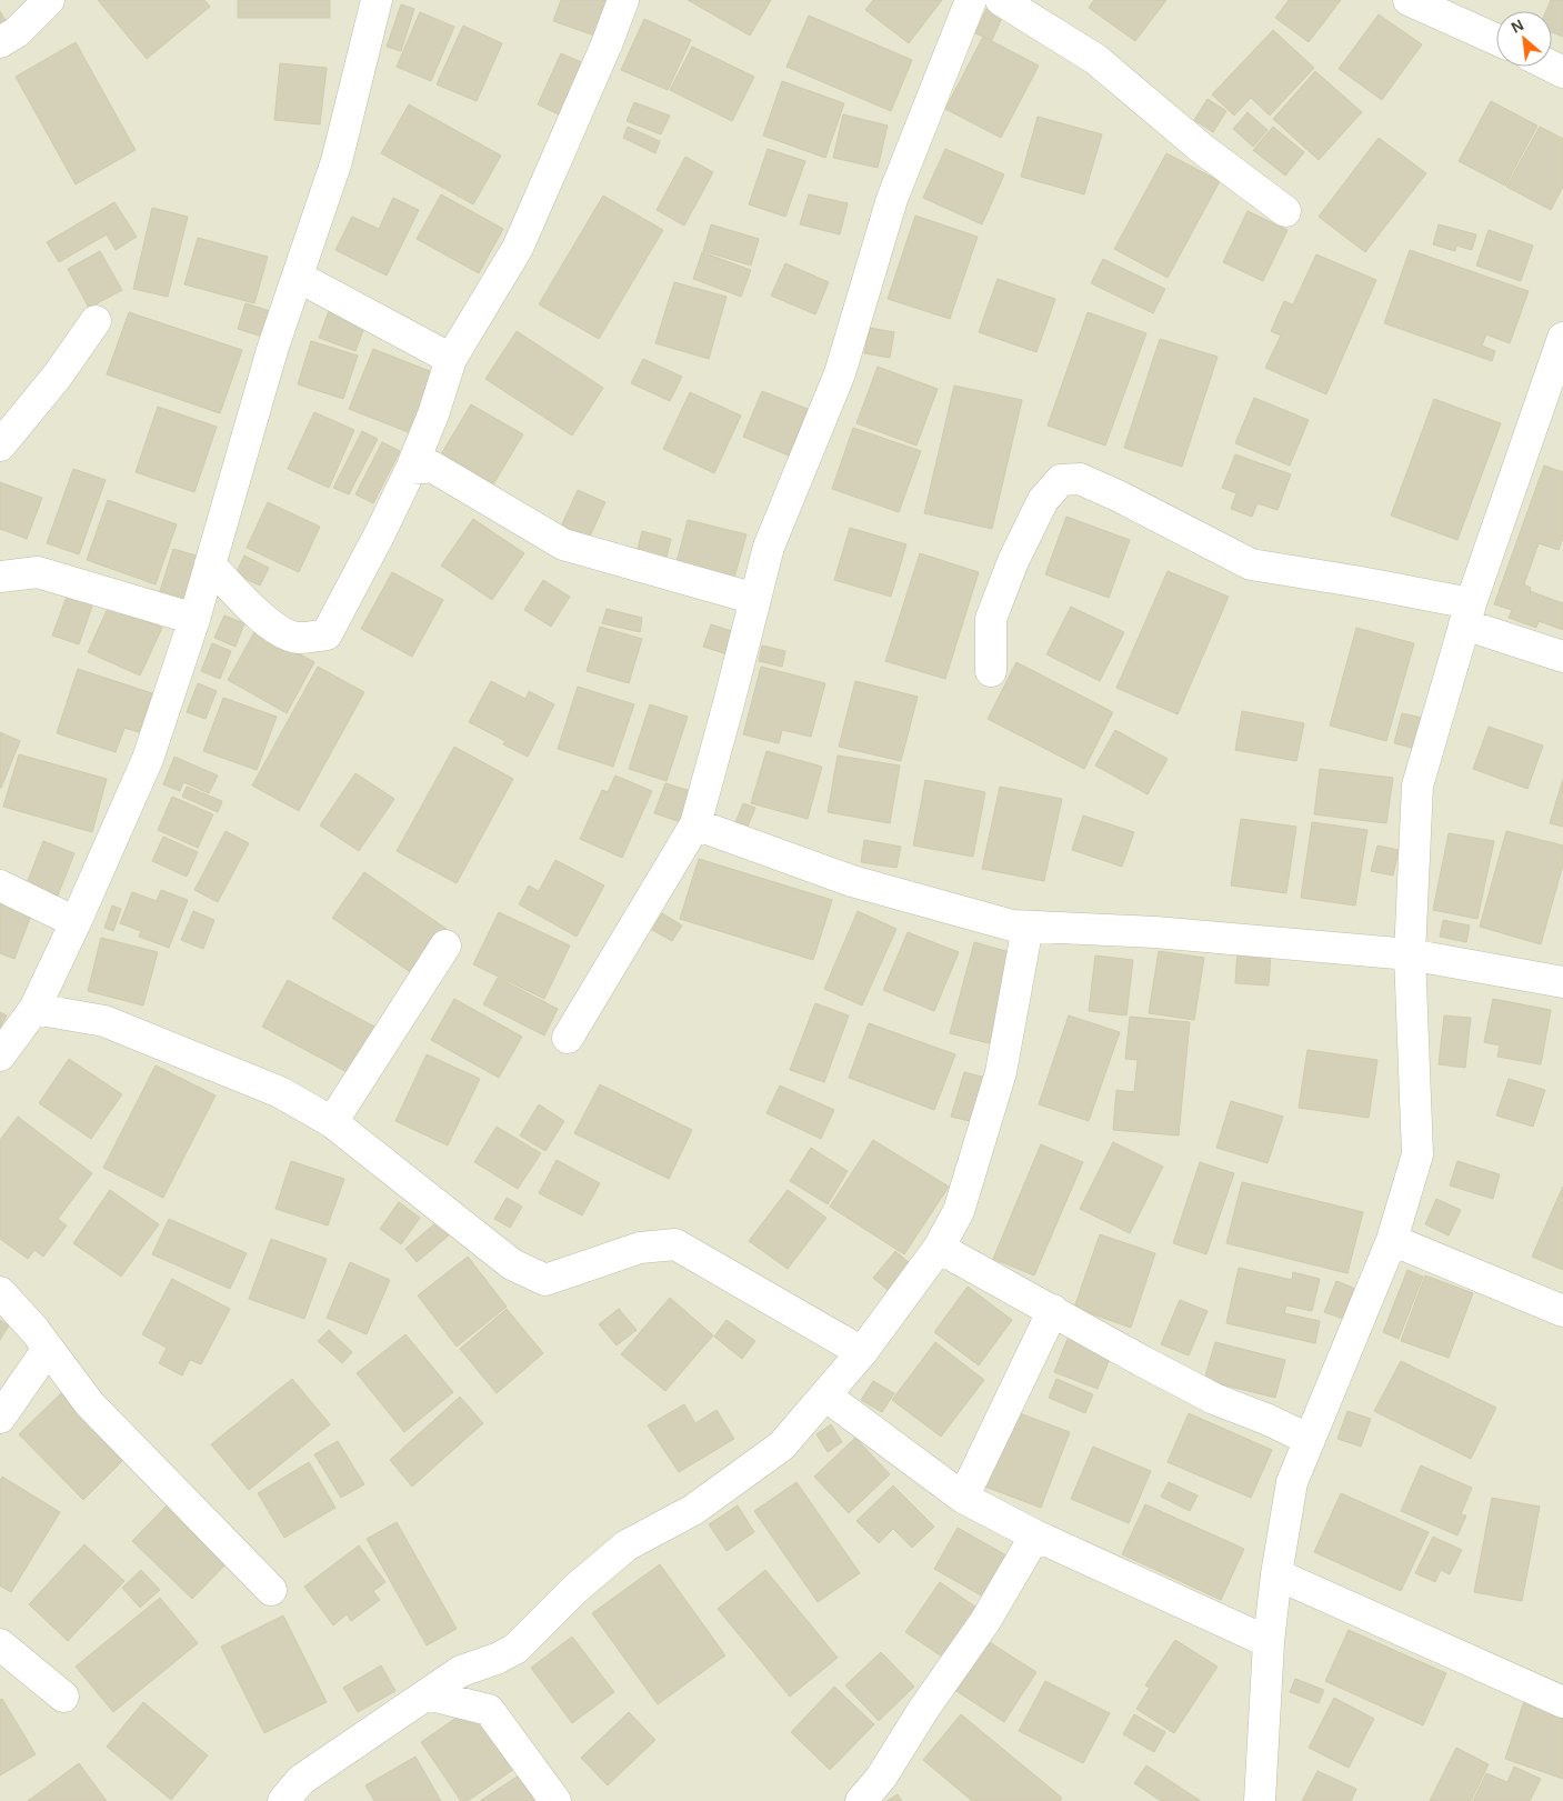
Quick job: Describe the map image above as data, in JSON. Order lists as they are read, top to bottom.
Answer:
{
  "north": "top left"
}
